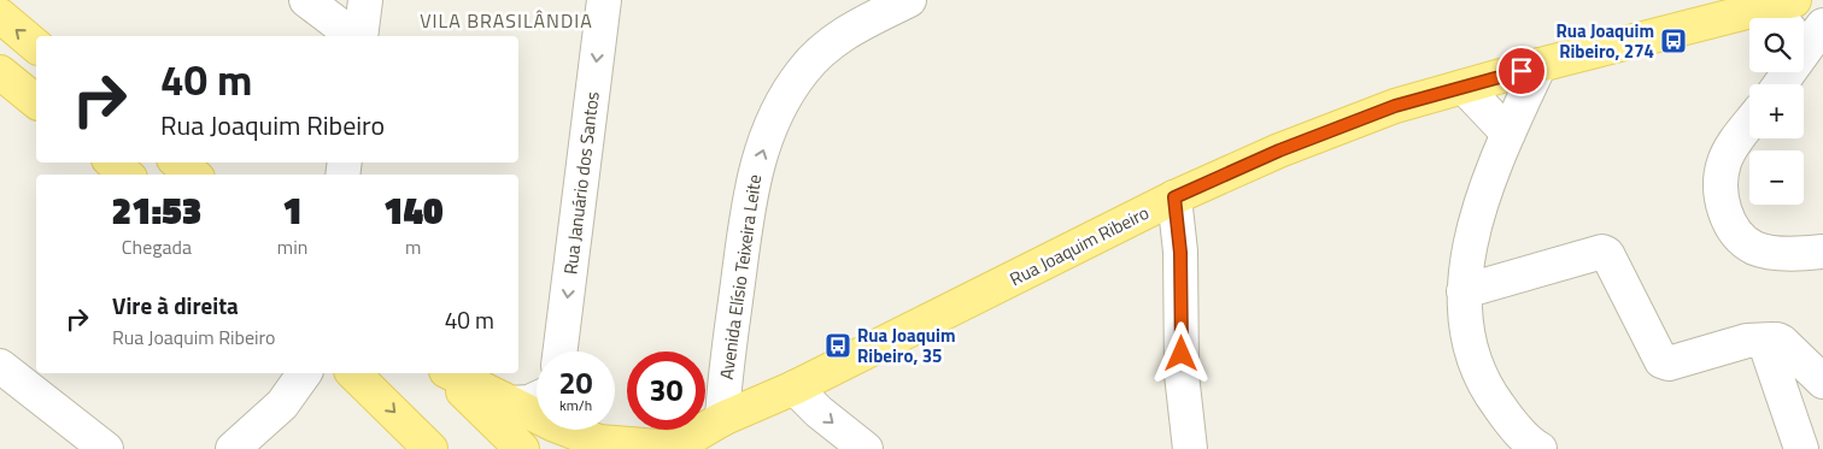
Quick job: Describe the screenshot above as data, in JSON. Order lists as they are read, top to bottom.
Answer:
{
  "streets": {
    "main road": ["Rua Joaquim Ribeiro"],
    "street": ["Rua Januário dos Santos", "Avenida Elísio Teixeira Leite"]
  },
  "crossings": [
    ["Rua Joaquim Ribeiro", "Avenida Elísio Teixeira Leite"]
  ],
  "one_way": ["Rua Januário dos Santos", "Avenida Elísio Teixeira Leite"],
  "districts": ["VILA BRASILÂNDIA"],
  "places": {
    "bus stop": ["Rua Joaquim Ribeiro, 274", "Rua Joaquim Ribeiro, 35"]
  },
  "page": {
    "map_buttons": ["+", "−"],
    "turn": ["40 m", "Rua Joaquim Ribeiro"],
    "eta": [
      "21:53",
      "Chegada",
      "1",
      "min",
      "140",
      "m"
    ],
    "list": [
      {
        "name": "Vire à direita",
        "note": "Rua Joaquim Ribeiro",
        "value": "40 m"
      }
    ],
    "speed": "20 km/h",
    "limit": "30"
  }
}
